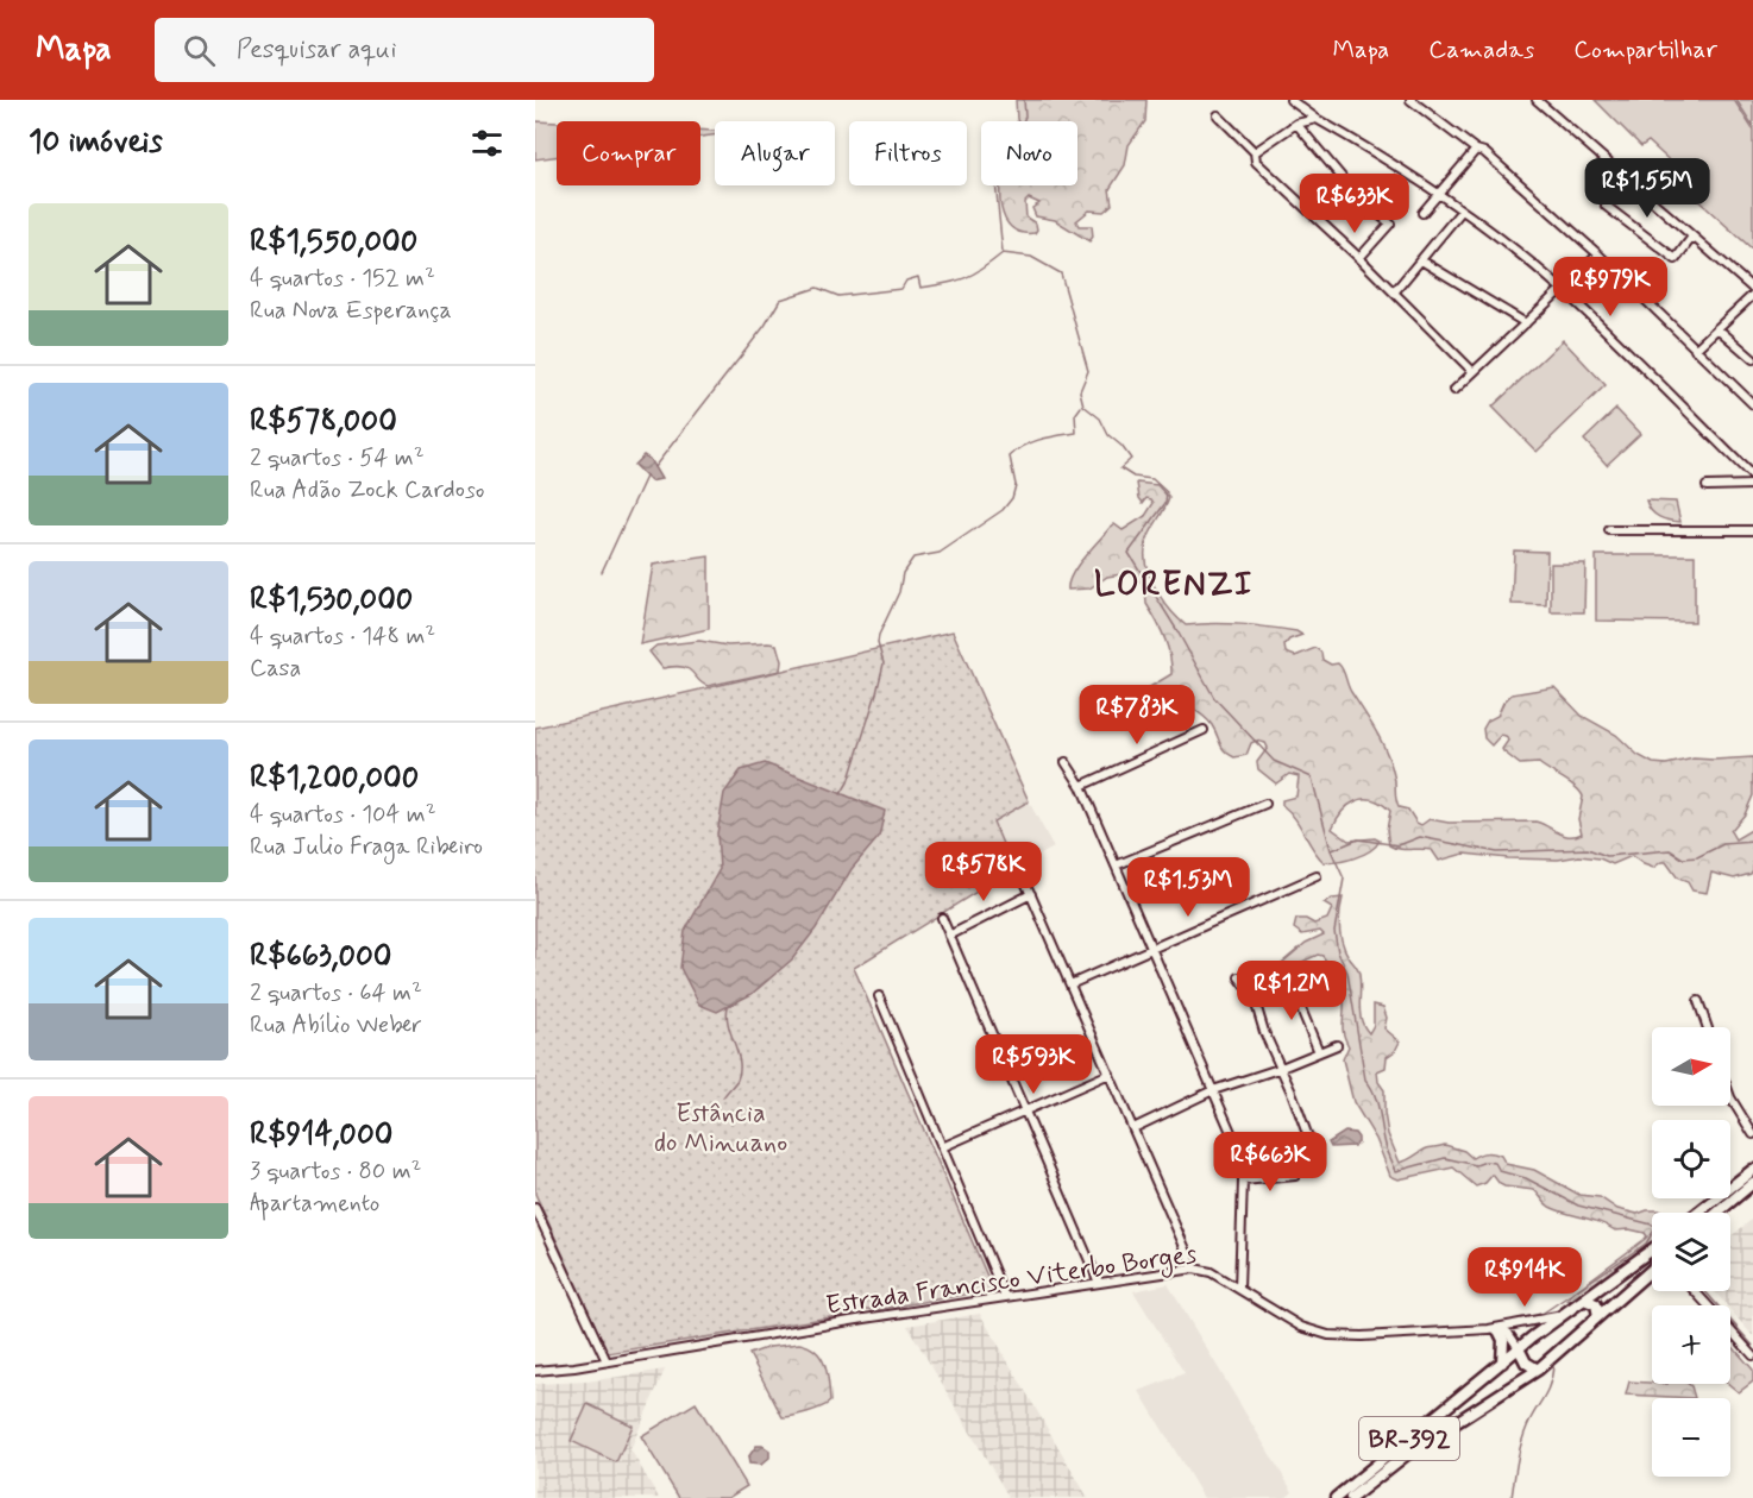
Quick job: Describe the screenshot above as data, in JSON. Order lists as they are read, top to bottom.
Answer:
{
  "streets": {
    "highway": ["BR-392"],
    "street": ["Estrada Francisco Viterbo Borges"]
  },
  "crossings": [
    ["Estrada Francisco Viterbo Borges", "BR-392"]
  ],
  "districts": ["LORENZI"],
  "parks": ["Estância do Minuano"],
  "north": "right",
  "page": {
    "header": "Mapa",
    "search": "Pesquisar aqui",
    "nav": ["Mapa", "Camadas", "Compartilhar"],
    "heading": "10 imóveis",
    "chip": [
      "Comprar",
      "Alugar",
      "Filtros",
      "Novo"
    ],
    "price": [
      "R$1.55M",
      "R$633K",
      "R$979K",
      "R$783K",
      "R$578K",
      "R$1.53M",
      "R$1.2M",
      "R$593K",
      "R$663K",
      "R$914K"
    ],
    "list": [
      {
        "name": "R$1,550,000",
        "note": "4 quartos · 152 m² · Rua Nova Esperança"
      },
      {
        "name": "R$578,000",
        "note": "2 quartos · 54 m² · Rua Adão Zock Cardoso"
      },
      {
        "name": "R$1,530,000",
        "note": "4 quartos · 148 m² · Casa"
      },
      {
        "name": "R$1,200,000",
        "note": "4 quartos · 104 m² · Rua Julio Fraga Ribeiro"
      },
      {
        "name": "R$663,000",
        "note": "2 quartos · 64 m² · Rua Abílio Weber"
      },
      {
        "name": "R$914,000",
        "note": "3 quartos · 80 m² · Apartamento"
      }
    ],
    "map_buttons": ["+", "−"]
  }
}
